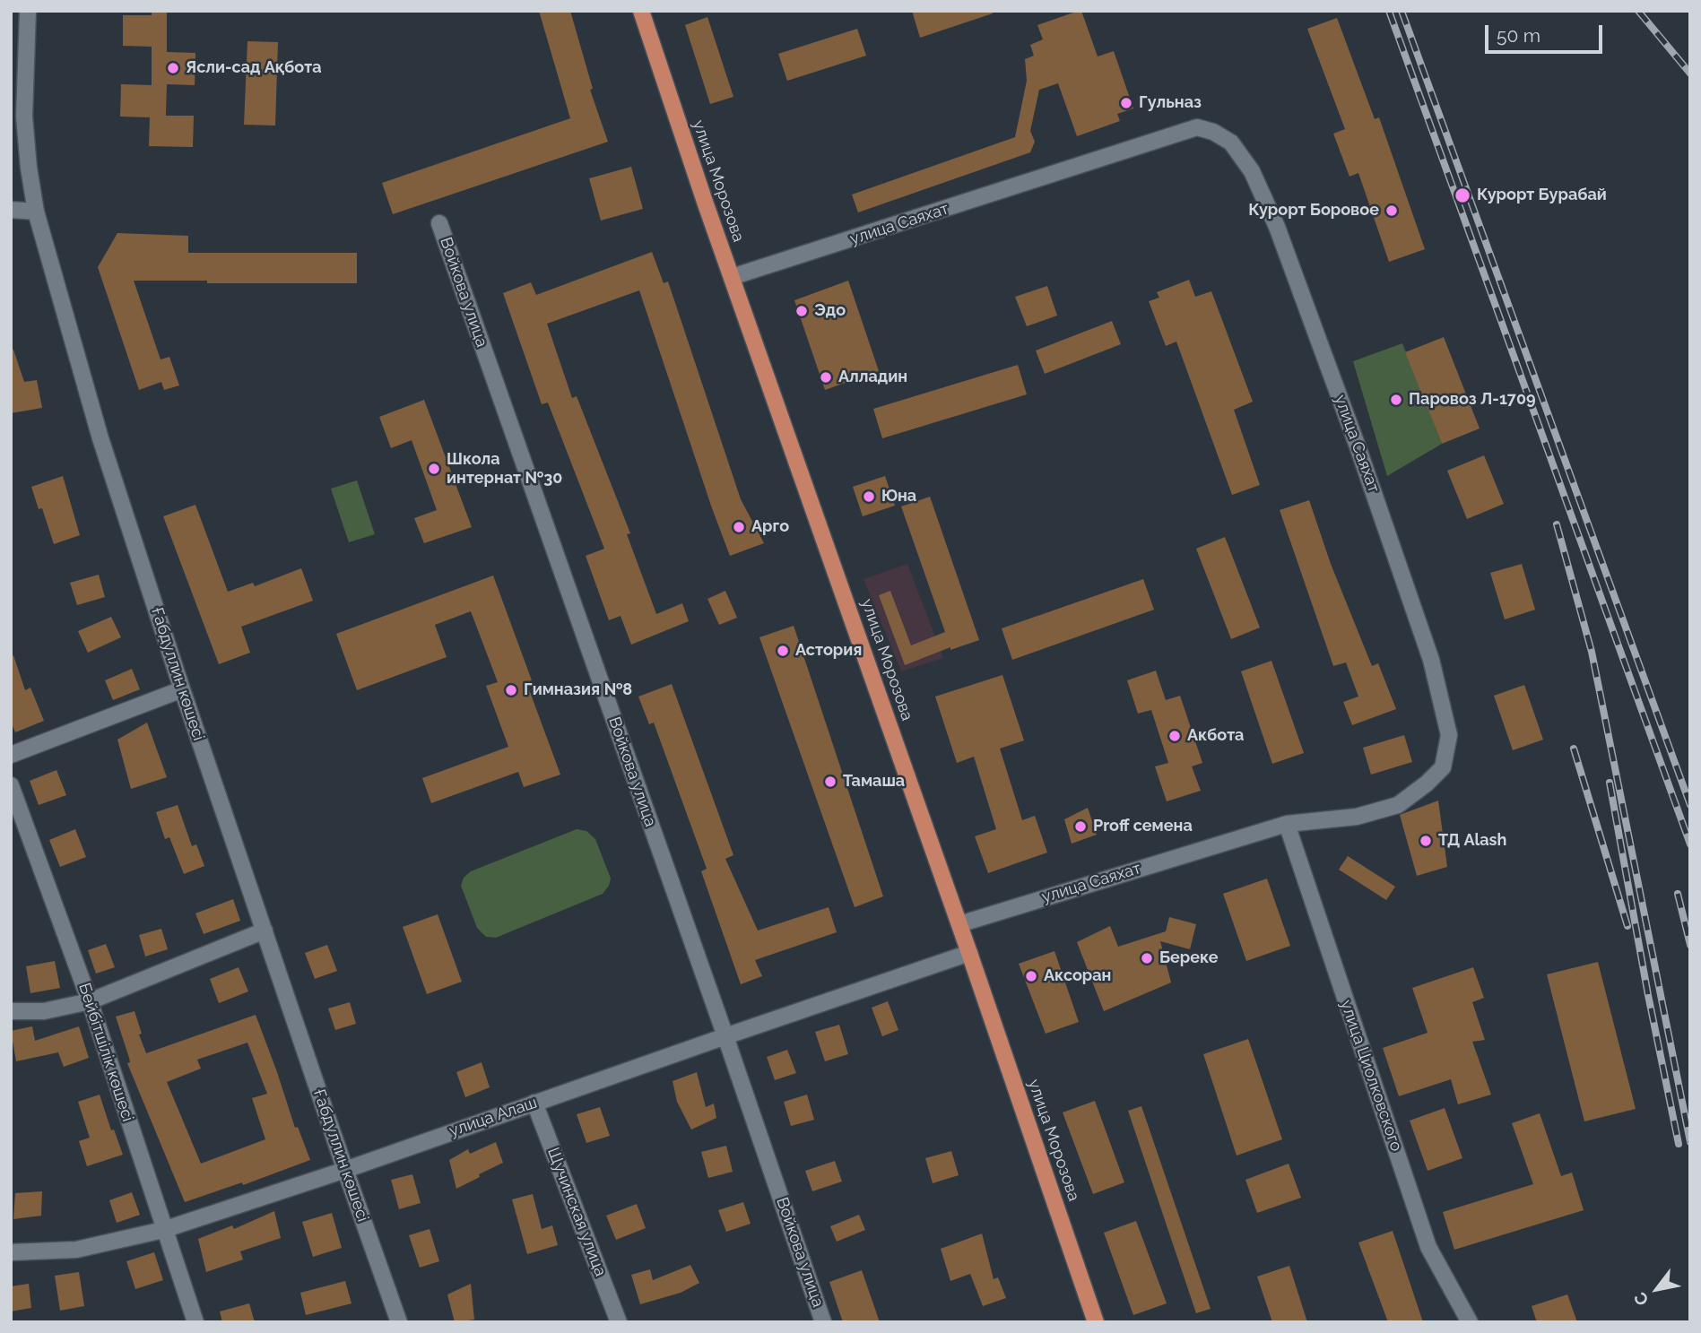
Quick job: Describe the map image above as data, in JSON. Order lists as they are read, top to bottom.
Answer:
{
  "streets": {
    "main road": ["улица Морозова"],
    "street": [
      "улица Саяхат",
      "Войкова улица",
      "Ғабдуллин көшесі",
      "Бейбітшілік көшесі",
      "улица Циолковского",
      "улица Алаш",
      "Щучинская улица"
    ]
  },
  "crossings": [
    ["улица Морозова", "улица Саяхат"],
    ["улица Морозова", "улица Алаш"],
    ["улица Саяхат", "улица Циолковского"],
    ["Войкова улица", "улица Алаш"],
    ["Ғабдуллин көшесі", "улица Алаш"],
    ["Бейбітшілік көшесі", "улица Алаш"],
    ["улица Алаш", "Щучинская улица"]
  ],
  "places": [
    "Ясли-сад Ақбота",
    "Гульназ",
    "Курорт Бурабай",
    "Курорт Боровое",
    "Эдо",
    "Алладин",
    "Паровоз Л-1709",
    "Школа интернат №30",
    "Юна",
    "Арго",
    "Астория",
    "Гимназия №8",
    "Акбота",
    "Тамаша",
    "Proff семена",
    "ТД Alash",
    "Береке",
    "Аксоран"
  ],
  "scale_bar": "50 m",
  "north": "bottom left"
}
